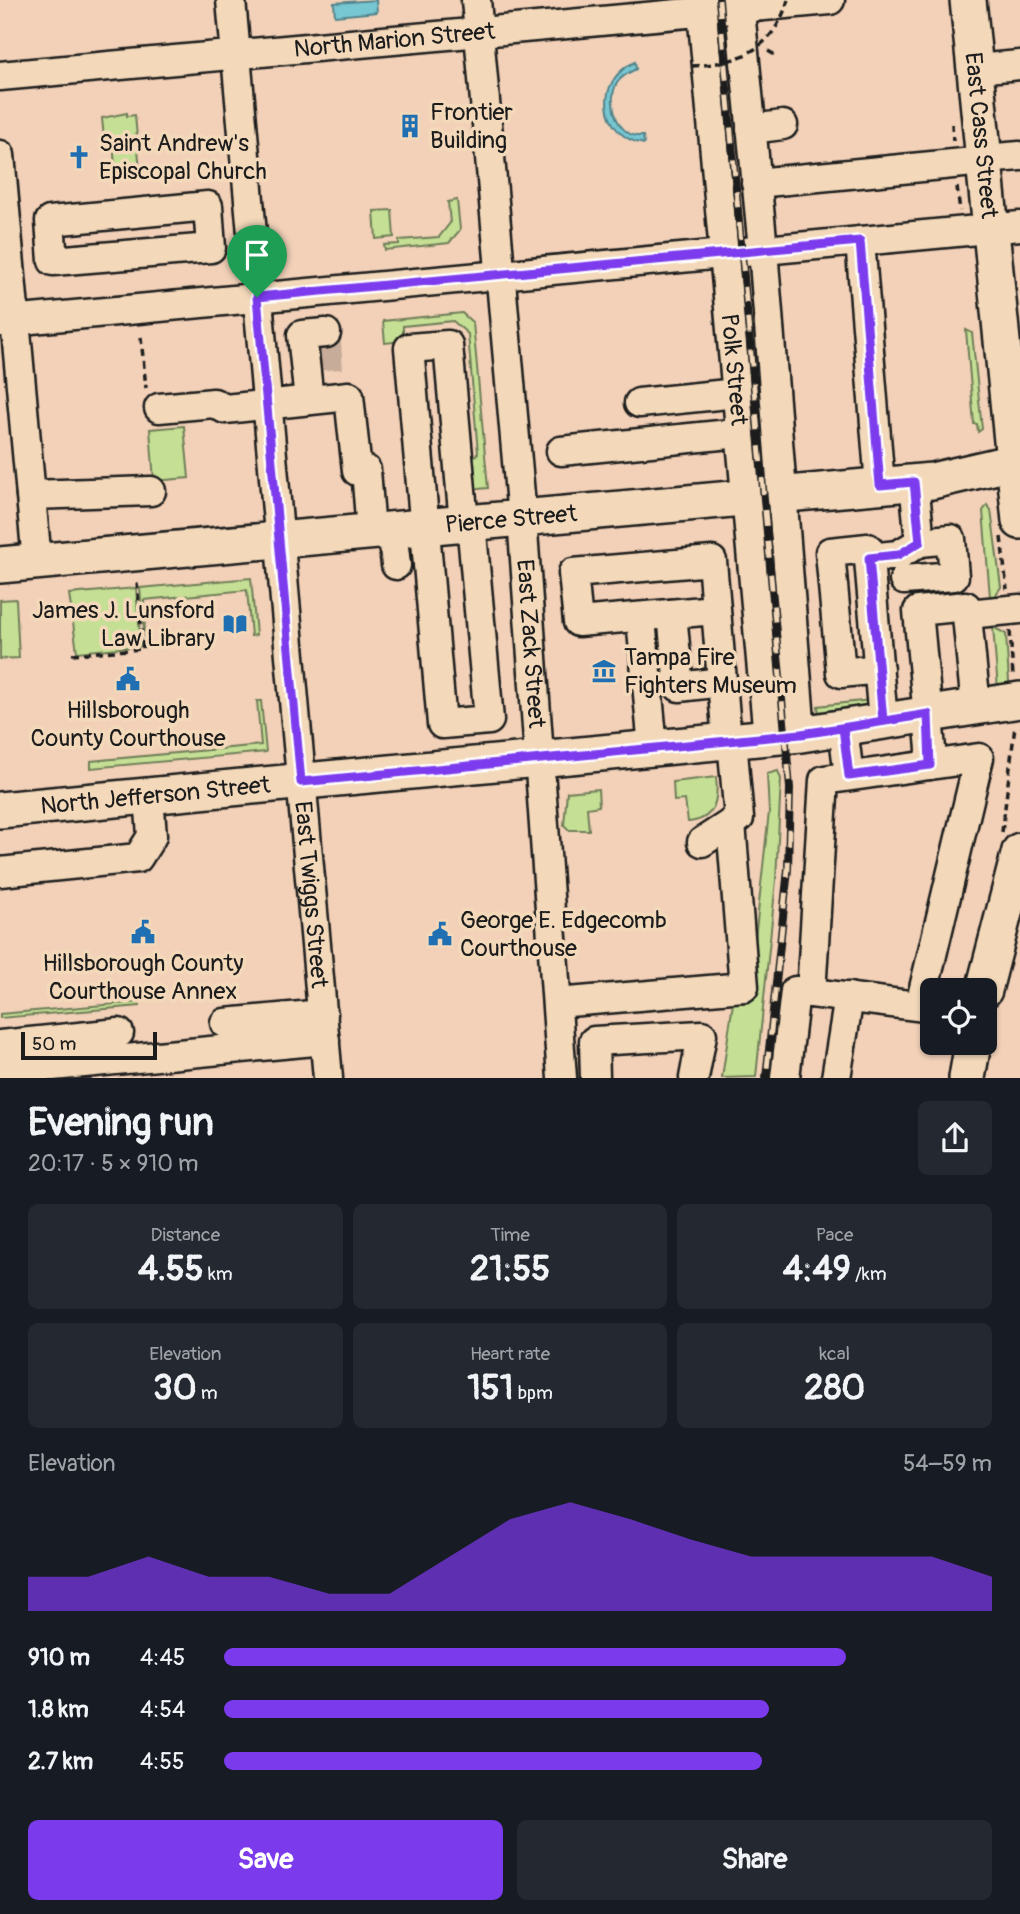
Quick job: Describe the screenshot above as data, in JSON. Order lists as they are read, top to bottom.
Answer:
{
  "streets": {
    "main road": ["East Cass Street", "Pierce Street", "North Jefferson Street"],
    "street": [
      "North Marion Street",
      "Polk Street",
      "East Zack Street",
      "East Twiggs Street"
    ]
  },
  "crossings": [
    ["North Marion Street", "Polk Street"],
    ["North Marion Street", "East Zack Street"],
    ["North Marion Street", "East Twiggs Street"],
    ["East Cass Street", "Pierce Street"],
    ["Polk Street", "Pierce Street"],
    ["Polk Street", "North Jefferson Street"],
    ["Pierce Street", "East Zack Street"],
    ["Pierce Street", "East Twiggs Street"],
    ["East Zack Street", "North Jefferson Street"],
    ["North Jefferson Street", "East Twiggs Street"]
  ],
  "places": {
    "building": ["Frontier Building"],
    "church": ["Saint Andrew's Episcopal Church"],
    "library": ["James J. Lunsford Law Library"],
    "museum": ["Tampa Fire Fighters Museum"],
    "public building": ["Hillsborough County Courthouse", "Hillsborough County Courthouse Annex", "George E. Edgecomb Courthouse"]
  },
  "scale_bar": "50 m",
  "page": {
    "scale": "50 m",
    "heading": ["Evening run", "20:17 · 5 × 910 m"],
    "stats": [
      ["Distance", "4.55 km"],
      ["Time", "21:55"],
      ["Pace", "4:49 /km"],
      ["Elevation", "30 m"],
      ["Heart rate", "151 bpm"],
      ["kcal", "280"]
    ],
    "chart": ["Elevation", "54–59 m"],
    "list": [
      {
        "name": "910 m",
        "note": "4:45"
      },
      {
        "name": "1.8 km",
        "note": "4:54"
      },
      {
        "name": "2.7 km",
        "note": "4:55"
      }
    ],
    "buttons": ["Save", "Share"]
  }
}
